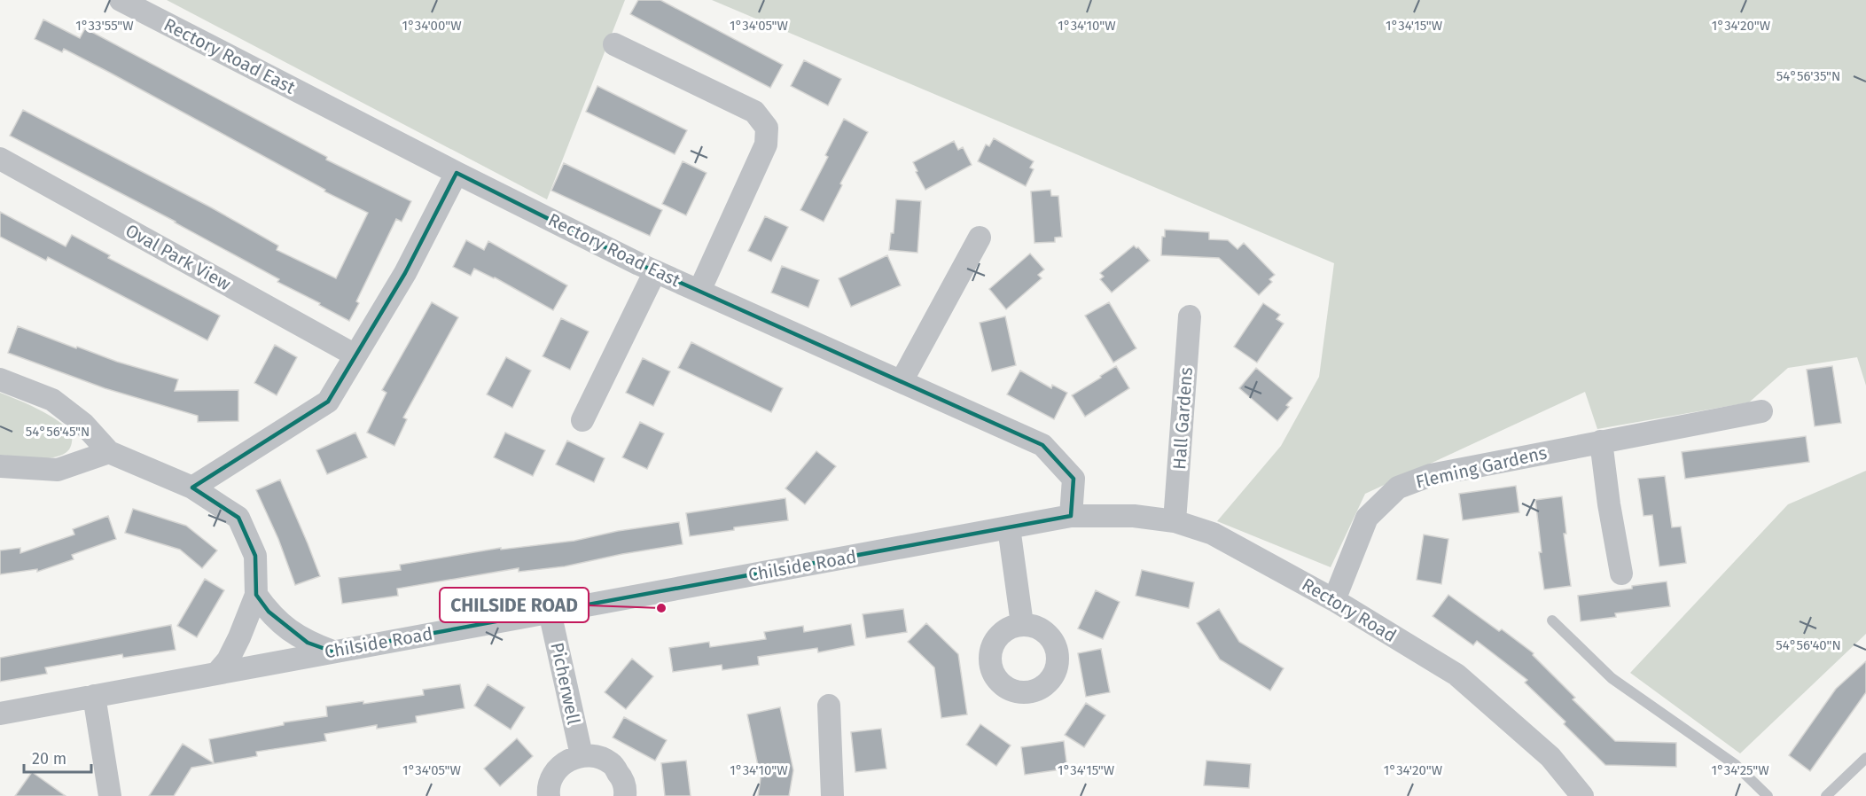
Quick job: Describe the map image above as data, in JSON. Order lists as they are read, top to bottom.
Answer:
{
  "streets": {
    "street": [
      "Rectory Road East",
      "Oval Park View",
      "Hall Gardens",
      "Fleming Gardens",
      "Chilside Road",
      "Rectory Road",
      "Picherwell"
    ]
  },
  "crossings": [
    ["Rectory Road East", "Chilside Road"],
    ["Rectory Road East", "Rectory Road"],
    ["Hall Gardens", "Rectory Road"],
    ["Fleming Gardens", "Rectory Road"],
    ["Chilside Road", "Rectory Road"],
    ["Chilside Road", "Picherwell"]
  ],
  "places": ["CHILSIDE ROAD"],
  "scale_bar": "20 m",
  "coordinates": [
    "1°33'55\"W",
    "1°34'00\"W",
    "1°34'05\"W",
    "1°34'10\"W",
    "1°34'15\"W",
    "1°34'20\"W",
    "54°56'35\"N",
    "54°56'45\"N",
    "54°56'40\"N",
    "1°34'25\"W"
  ]
}
